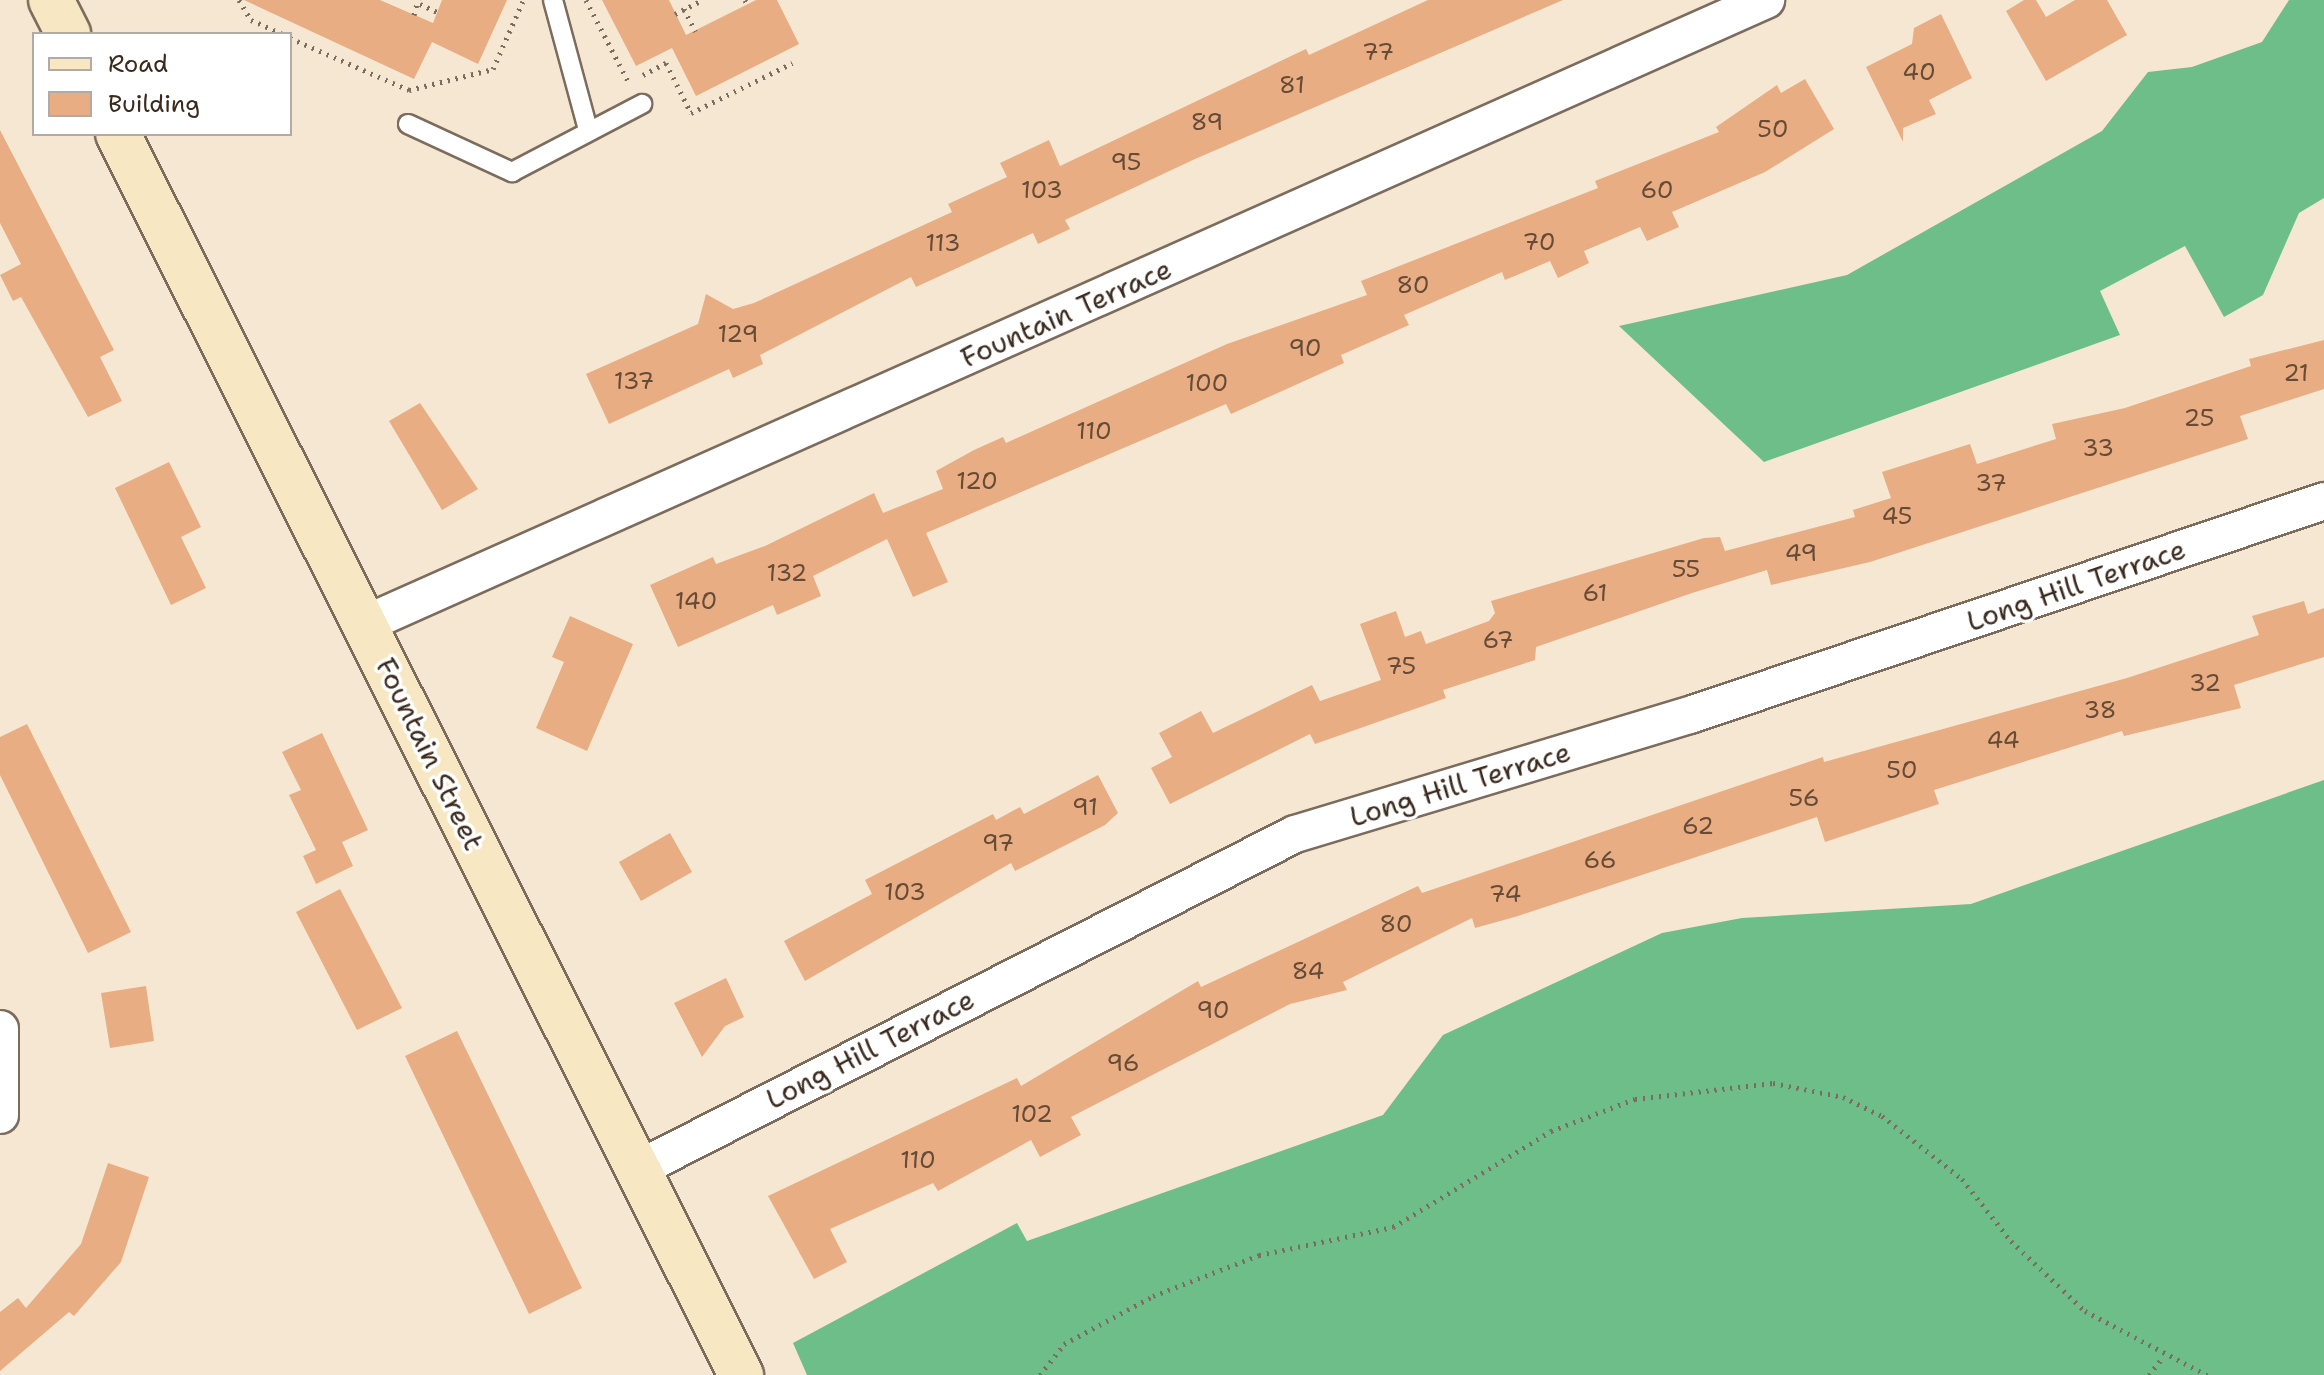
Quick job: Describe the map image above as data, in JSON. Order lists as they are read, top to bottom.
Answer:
{
  "streets": {
    "main road": ["Fountain Street"],
    "street": ["Fountain Terrace", "Long Hill Terrace"]
  },
  "crossings": [
    ["Fountain Terrace", "Fountain Street"],
    ["Long Hill Terrace", "Fountain Street"]
  ],
  "house_numbers": [
    "77",
    "40",
    "81",
    "89",
    "50",
    "95",
    "103",
    "60",
    "70",
    "113",
    "80",
    "129",
    "90",
    "21",
    "137",
    "100",
    "25",
    "110",
    "33",
    "120",
    "37",
    "45",
    "49",
    "55",
    "132",
    "61",
    "140",
    "67",
    "75",
    "32",
    "38",
    "44",
    "50",
    "56",
    "91",
    "62",
    "97",
    "66",
    "103",
    "74",
    "80",
    "84",
    "90",
    "96",
    "102",
    "110"
  ],
  "legend": ["Road", "Building"]
}
